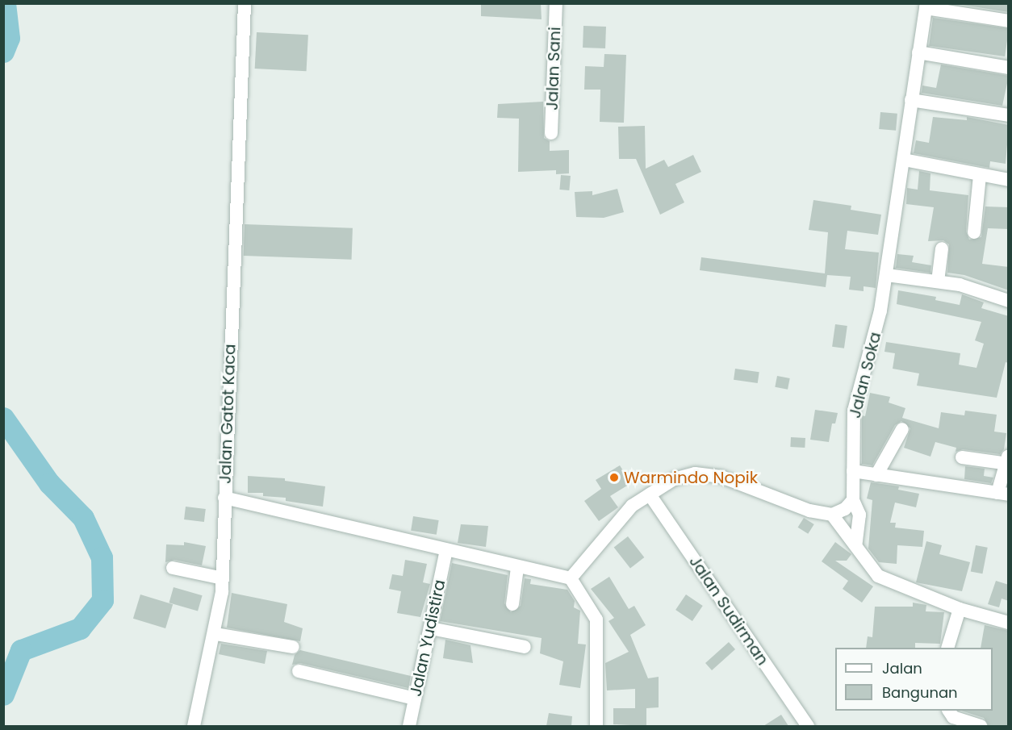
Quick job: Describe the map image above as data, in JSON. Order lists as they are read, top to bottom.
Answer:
{
  "streets": {
    "street": [
      "Jalan Sani",
      "Jalan Soka",
      "Jalan Gatot Kaca",
      "Jalan Sudirman",
      "Jalan Yudistira"
    ]
  },
  "crossings": [
    ["Jalan Gatot Kaca", "Jalan Yudistira"]
  ],
  "places": ["Warmindo Nopik"],
  "legend": ["Jalan", "Bangunan"]
}
